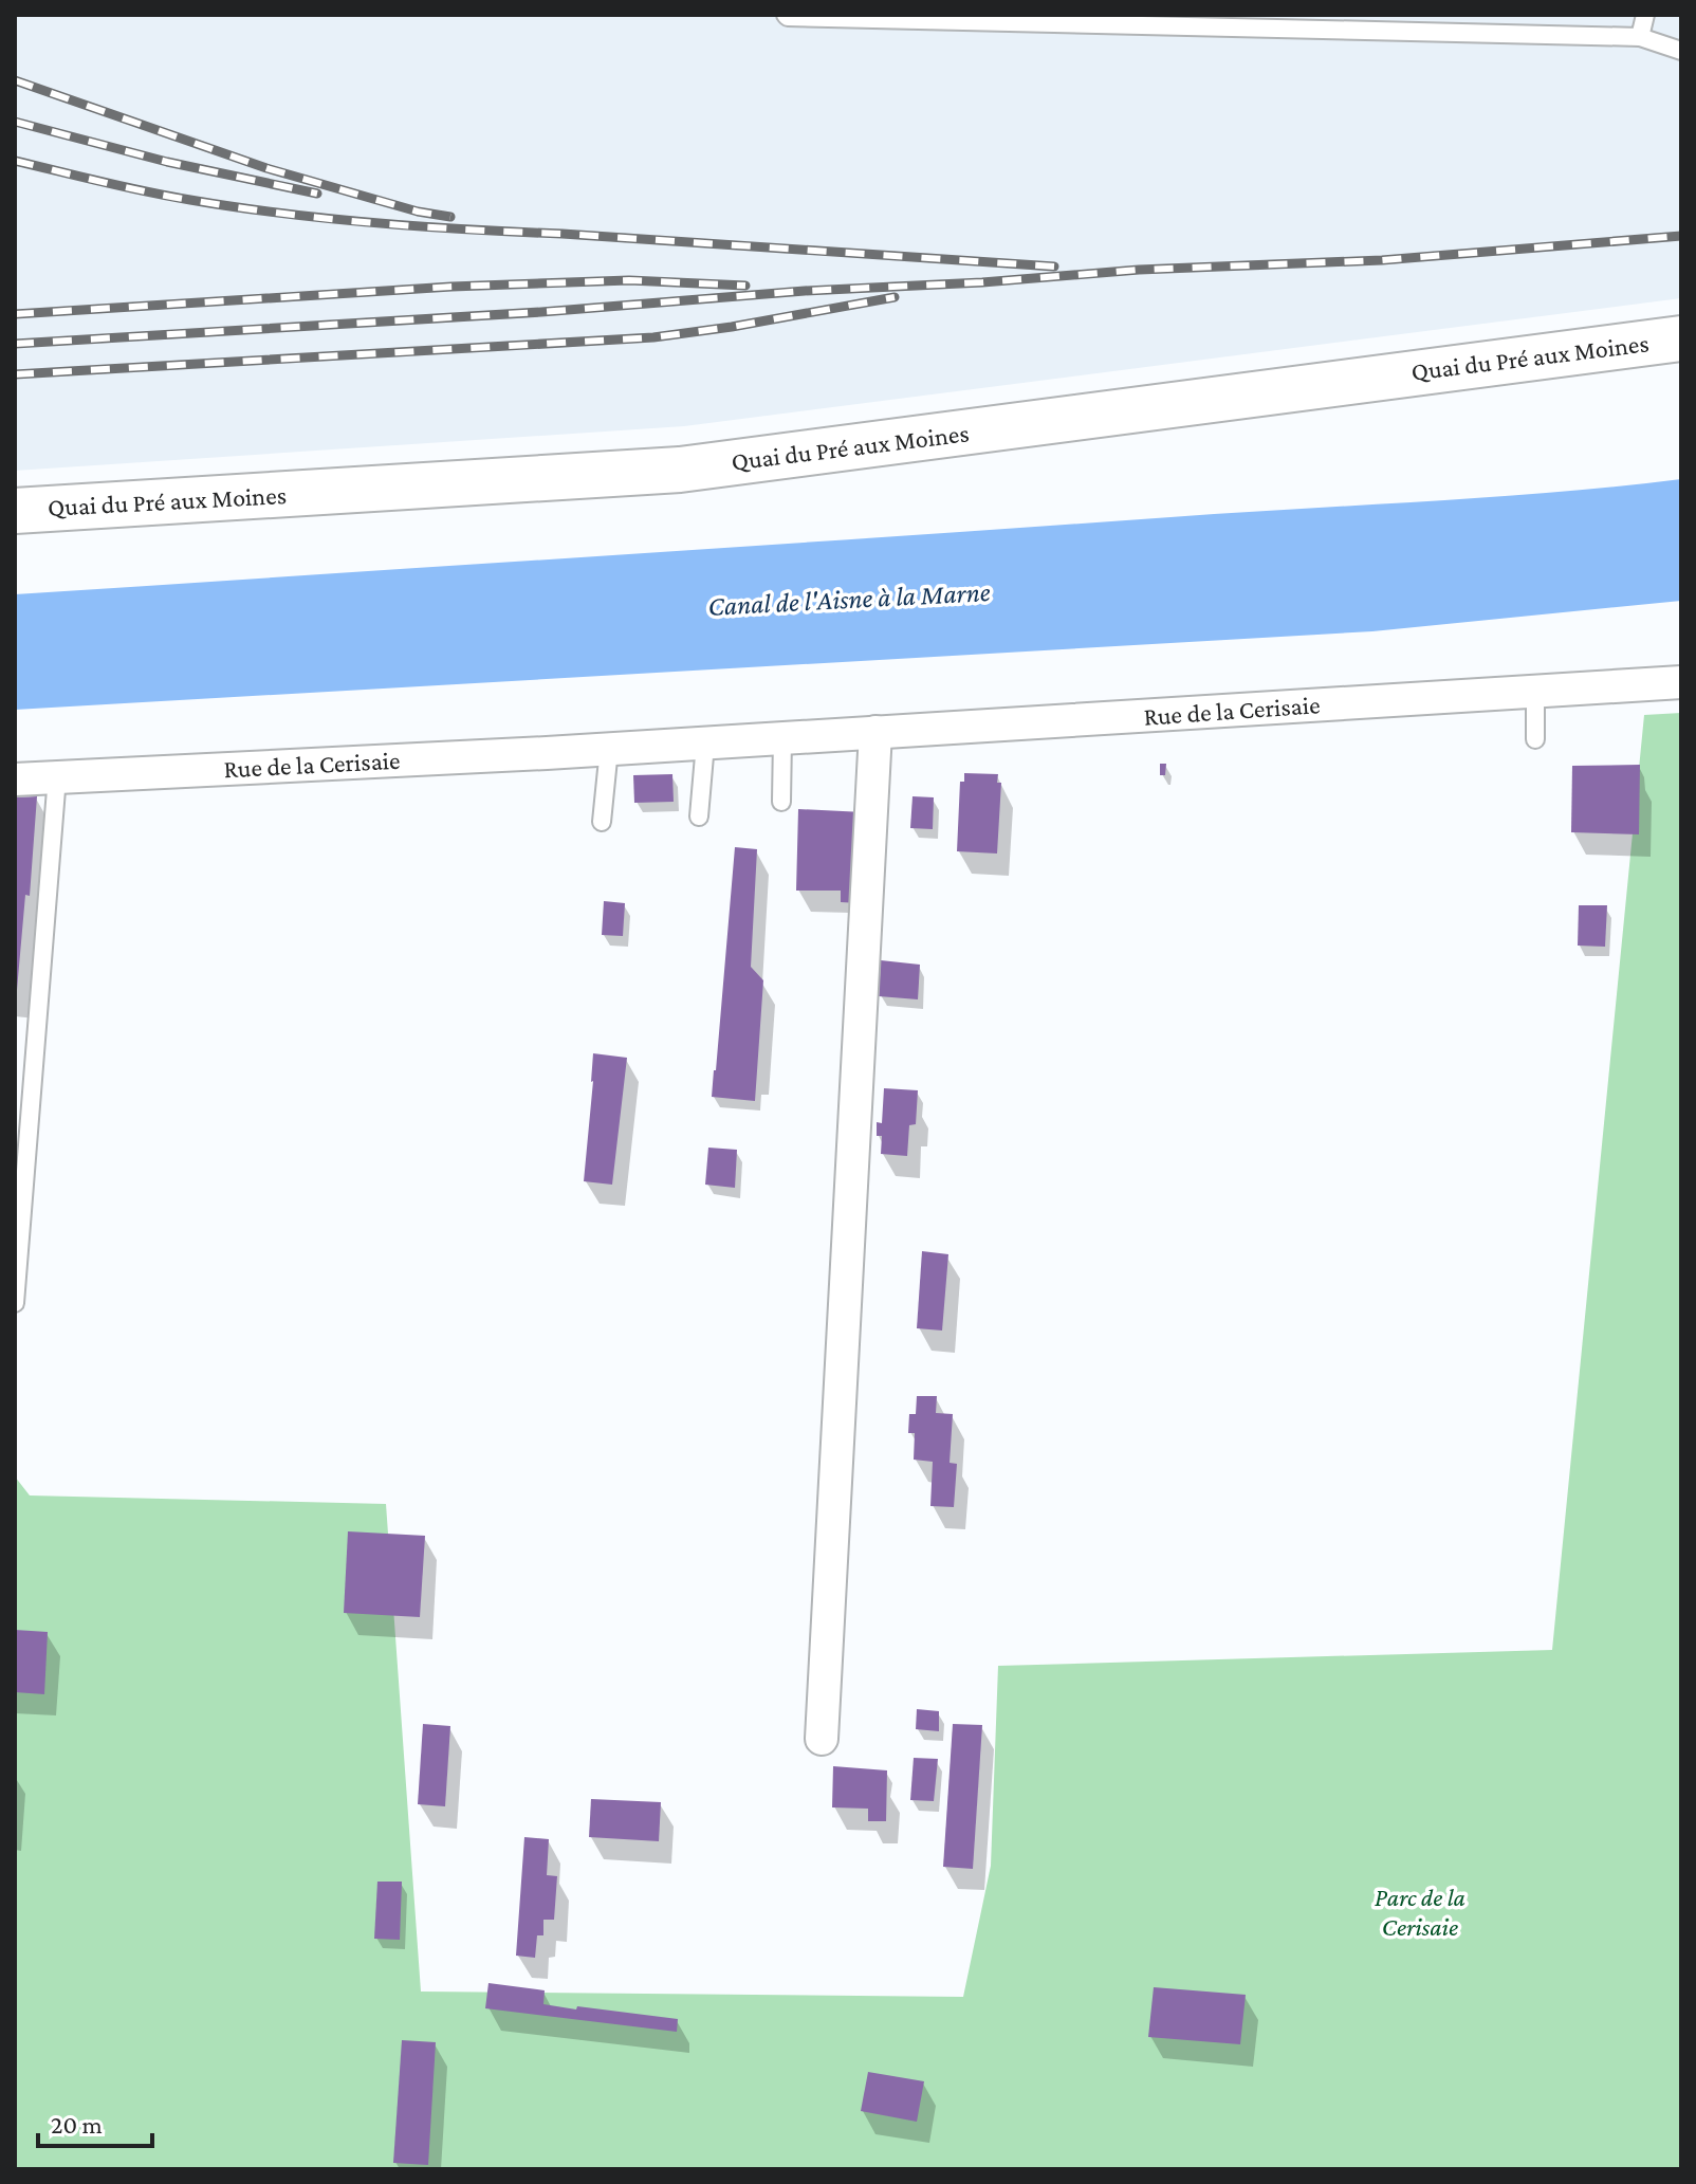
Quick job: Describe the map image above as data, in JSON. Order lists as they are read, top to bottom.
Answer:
{
  "streets": {
    "street": ["Quai du Pré aux Moines", "Rue de la Cerisaie"]
  },
  "water": ["Canal de l'Aisne à la Marne"],
  "parks": ["Parc de la Cerisaie"],
  "scale_bar": "20 m"
}
